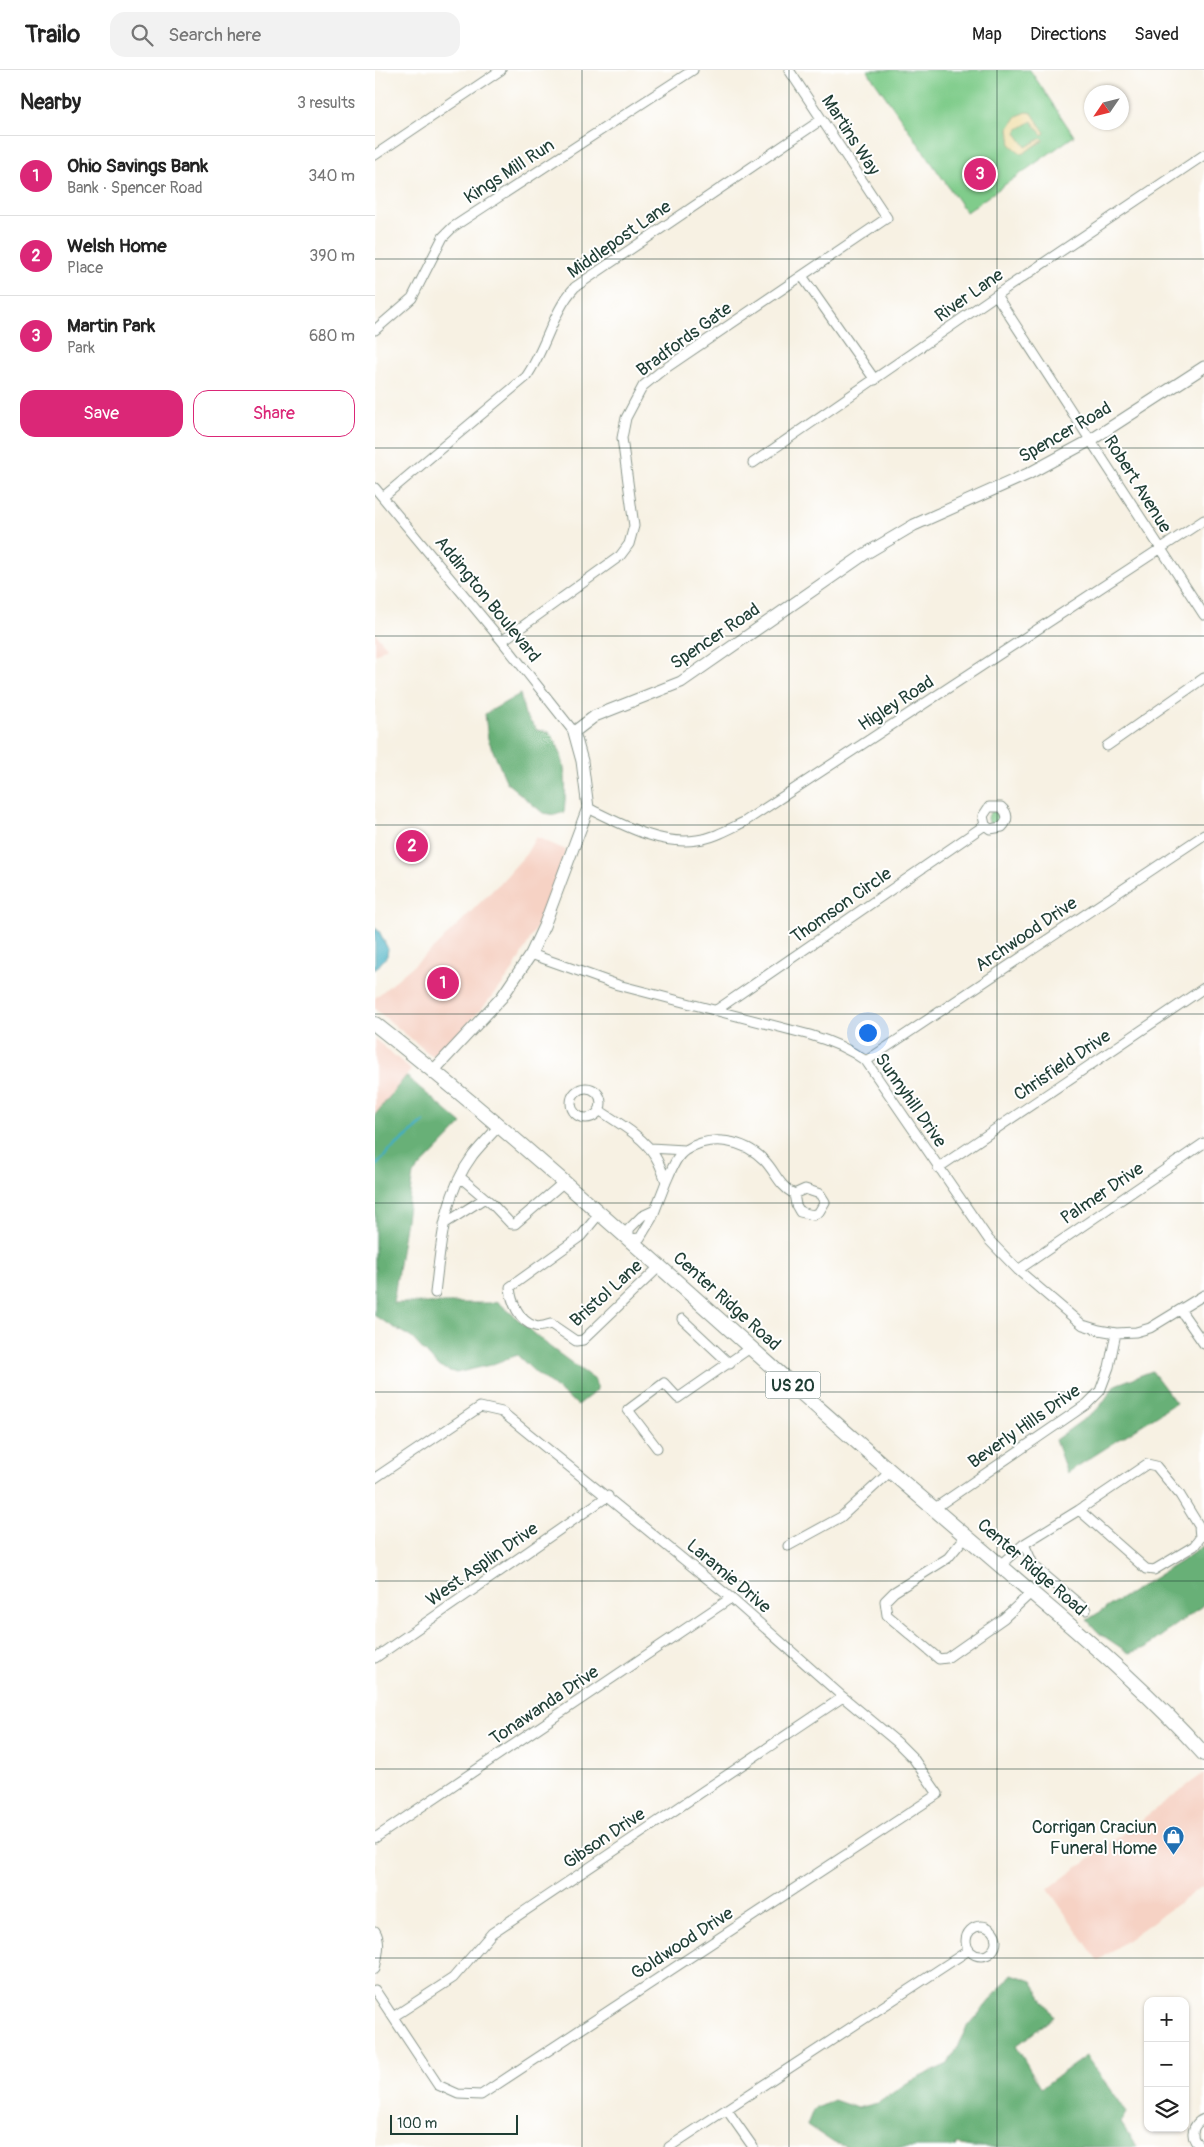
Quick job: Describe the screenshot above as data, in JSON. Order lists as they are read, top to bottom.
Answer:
{
  "streets": {
    "main road": ["Center Ridge Road", "US 20"],
    "street": [
      "Martins Way",
      "Kings Mill Run",
      "Middlepost Lane",
      "River Lane",
      "Bradfords Gate",
      "Spencer Road",
      "Robert Avenue",
      "Addington Boulevard",
      "Higley Road",
      "Thomson Circle",
      "Archwood Drive",
      "Chrisfield Drive",
      "Sunnyhill Drive",
      "Palmer Drive",
      "Bristol Lane",
      "Beverly Hills Drive",
      "West Asplin Drive",
      "Laramie Drive",
      "Tonawanda Drive",
      "Gibson Drive",
      "Goldwood Drive"
    ]
  },
  "crossings": [
    ["Martins Way", "Middlepost Lane"],
    ["Martins Way", "Bradfords Gate"],
    ["Middlepost Lane", "Addington Boulevard"],
    ["River Lane", "Robert Avenue"],
    ["Bradfords Gate", "Addington Boulevard"],
    ["Spencer Road", "Robert Avenue"],
    ["Spencer Road", "Addington Boulevard"],
    ["Robert Avenue", "Higley Road"],
    ["Thomson Circle", "Sunnyhill Drive"],
    ["Archwood Drive", "Sunnyhill Drive"],
    ["Chrisfield Drive", "Sunnyhill Drive"],
    ["Sunnyhill Drive", "Palmer Drive"],
    ["Sunnyhill Drive", "Beverly Hills Drive"],
    ["Bristol Lane", "Center Ridge Road"],
    ["Center Ridge Road", "Beverly Hills Drive"],
    ["West Asplin Drive", "Laramie Drive"],
    ["Laramie Drive", "Tonawanda Drive"],
    ["Laramie Drive", "Gibson Drive"],
    ["Laramie Drive", "Goldwood Drive"],
    ["Gibson Drive", "Goldwood Drive"]
  ],
  "places": {
    "shop": ["Corrigan Craciun Funeral Home"]
  },
  "scale_bar": "100 m",
  "north": "bottom left",
  "page": {
    "header": "Trailo",
    "search": "Search here",
    "nav": ["Map", "Directions", "Saved"],
    "heading": ["Nearby", "3 results"],
    "list": [
      {
        "mark": "1",
        "name": "Ohio Savings Bank",
        "note": "Bank · Spencer Road",
        "value": "340 m"
      },
      {
        "mark": "2",
        "name": "Welsh Home",
        "note": "Place",
        "value": "390 m"
      },
      {
        "mark": "3",
        "name": "Martin Park",
        "note": "Park",
        "value": "680 m"
      }
    ],
    "pins": ["3", "2", "1"],
    "buttons": ["Save", "Share"],
    "map_buttons": ["+", "−"],
    "scale": "100 m"
  }
}
